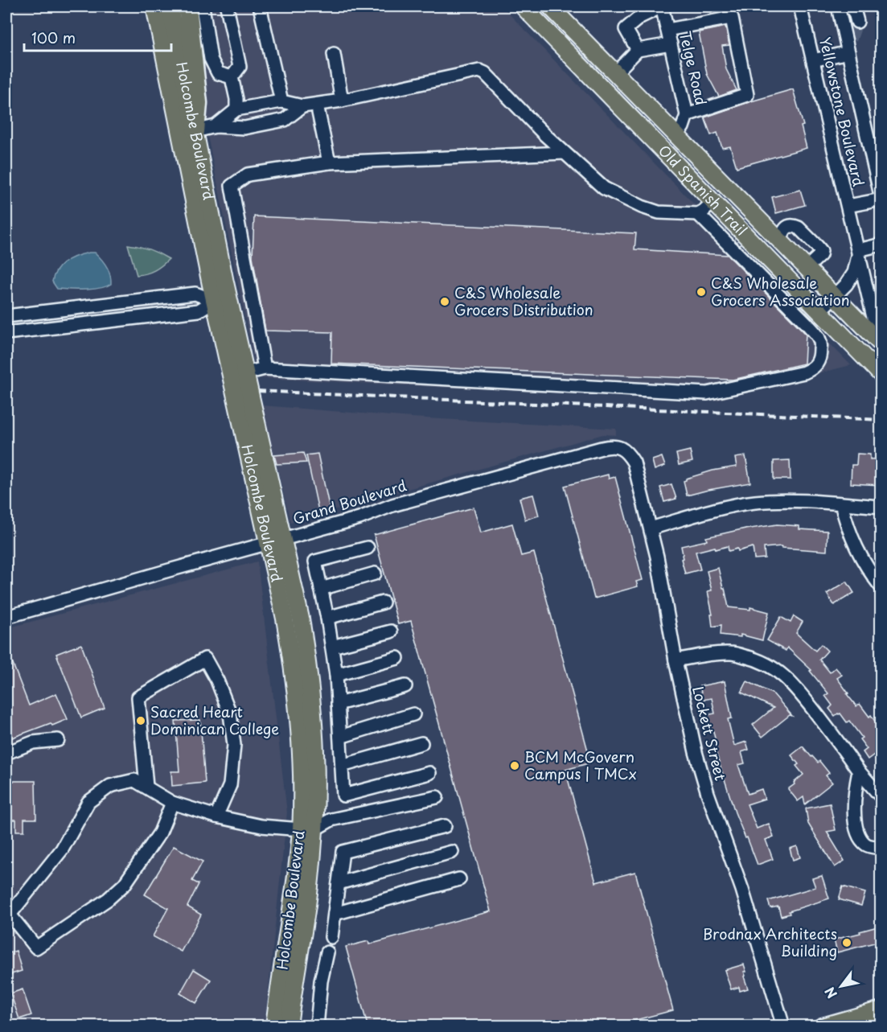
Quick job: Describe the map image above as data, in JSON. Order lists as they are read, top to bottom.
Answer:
{
  "streets": {
    "main road": ["Holcombe Boulevard", "Old Spanish Trail"],
    "street": [
      "Telge Road",
      "Yellowstone Boulevard",
      "Grand Boulevard",
      "Lockett Street"
    ]
  },
  "crossings": [
    ["Telge Road", "Old Spanish Trail"],
    ["Yellowstone Boulevard", "Old Spanish Trail"],
    ["Holcombe Boulevard", "Grand Boulevard"],
    ["Grand Boulevard", "Lockett Street"]
  ],
  "places": [
    "C&S Wholesale Grocers Association",
    "C&S Wholesale Grocers Distribution",
    "Sacred Heart Dominican College",
    "BCM McGovern Campus | TMCx",
    "Brodnax Architects Building"
  ],
  "scale_bar": "100 m",
  "north": "bottom left"
}
